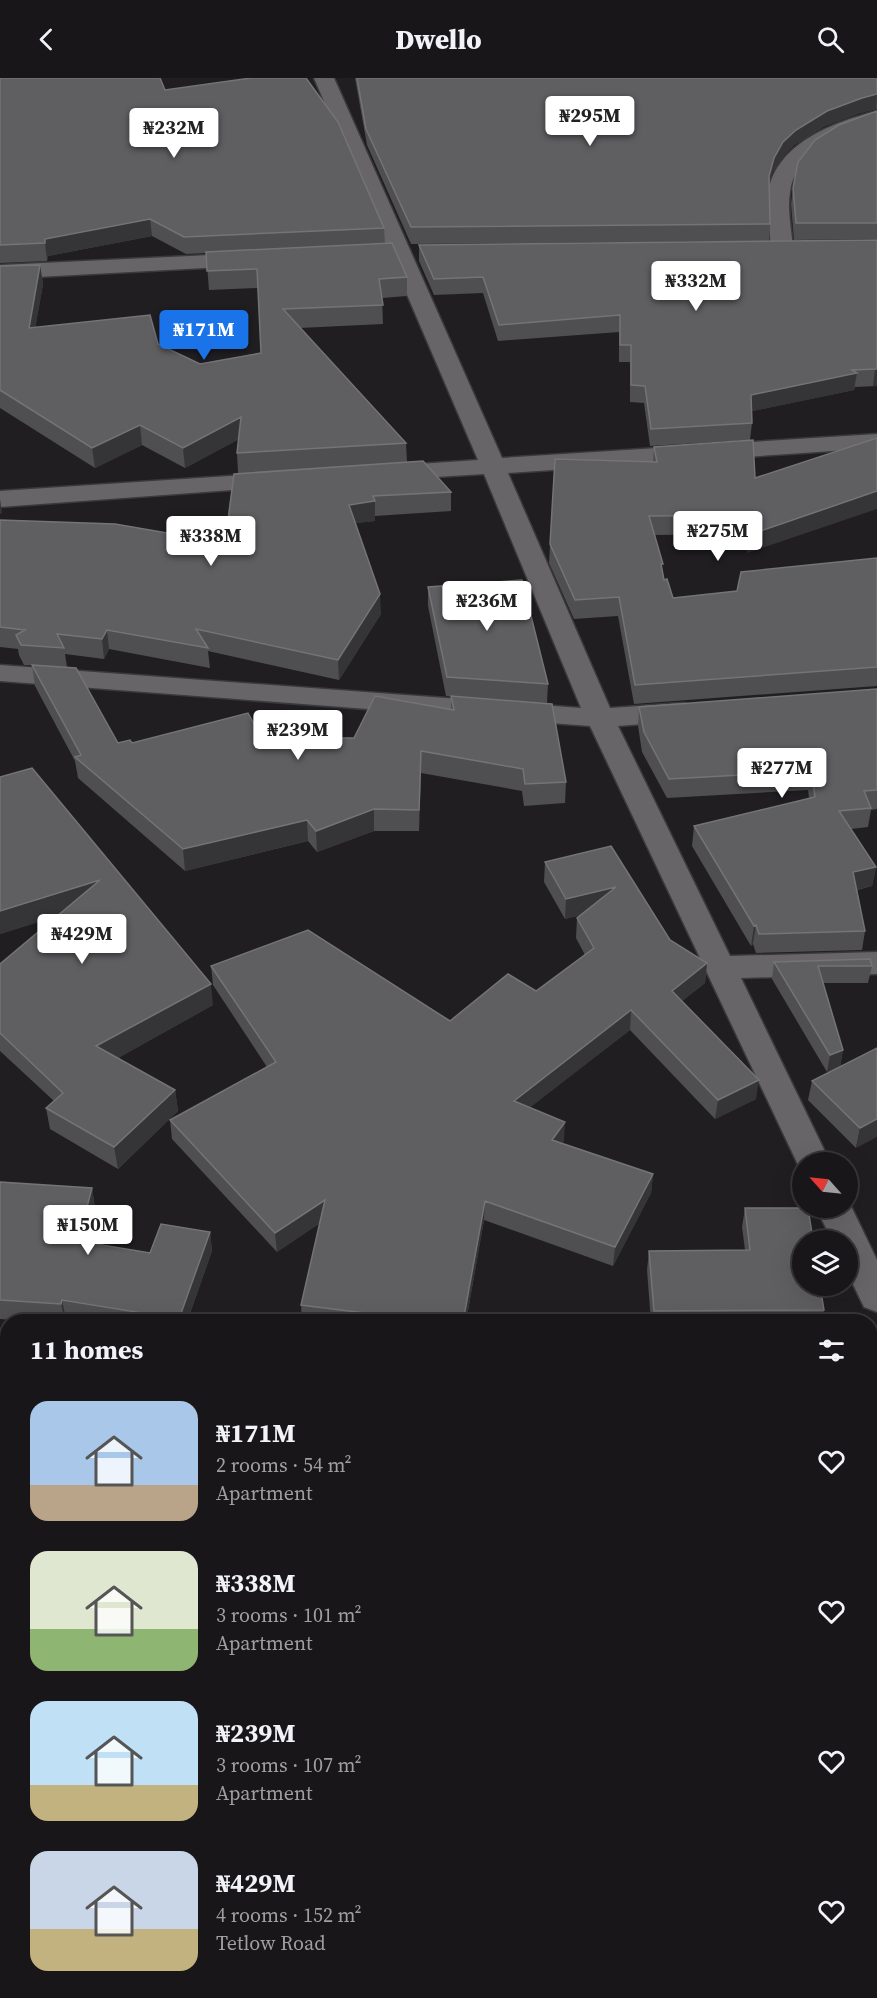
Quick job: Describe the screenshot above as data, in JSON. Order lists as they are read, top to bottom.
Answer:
{
  "north": "top left",
  "page": {
    "header": "Dwello",
    "price": [
      "₦295M",
      "₦232M",
      "₦332M",
      "₦171M",
      "₦275M",
      "₦338M",
      "₦236M",
      "₦239M",
      "₦277M",
      "₦429M",
      "₦150M"
    ],
    "heading": "11 homes",
    "list": [
      {
        "name": "₦171M",
        "note": "2 rooms · 54 m² · Apartment"
      },
      {
        "name": "₦338M",
        "note": "3 rooms · 101 m² · Apartment"
      },
      {
        "name": "₦239M",
        "note": "3 rooms · 107 m² · Apartment"
      },
      {
        "name": "₦429M",
        "note": "4 rooms · 152 m² · Tetlow Road"
      }
    ]
  }
}
